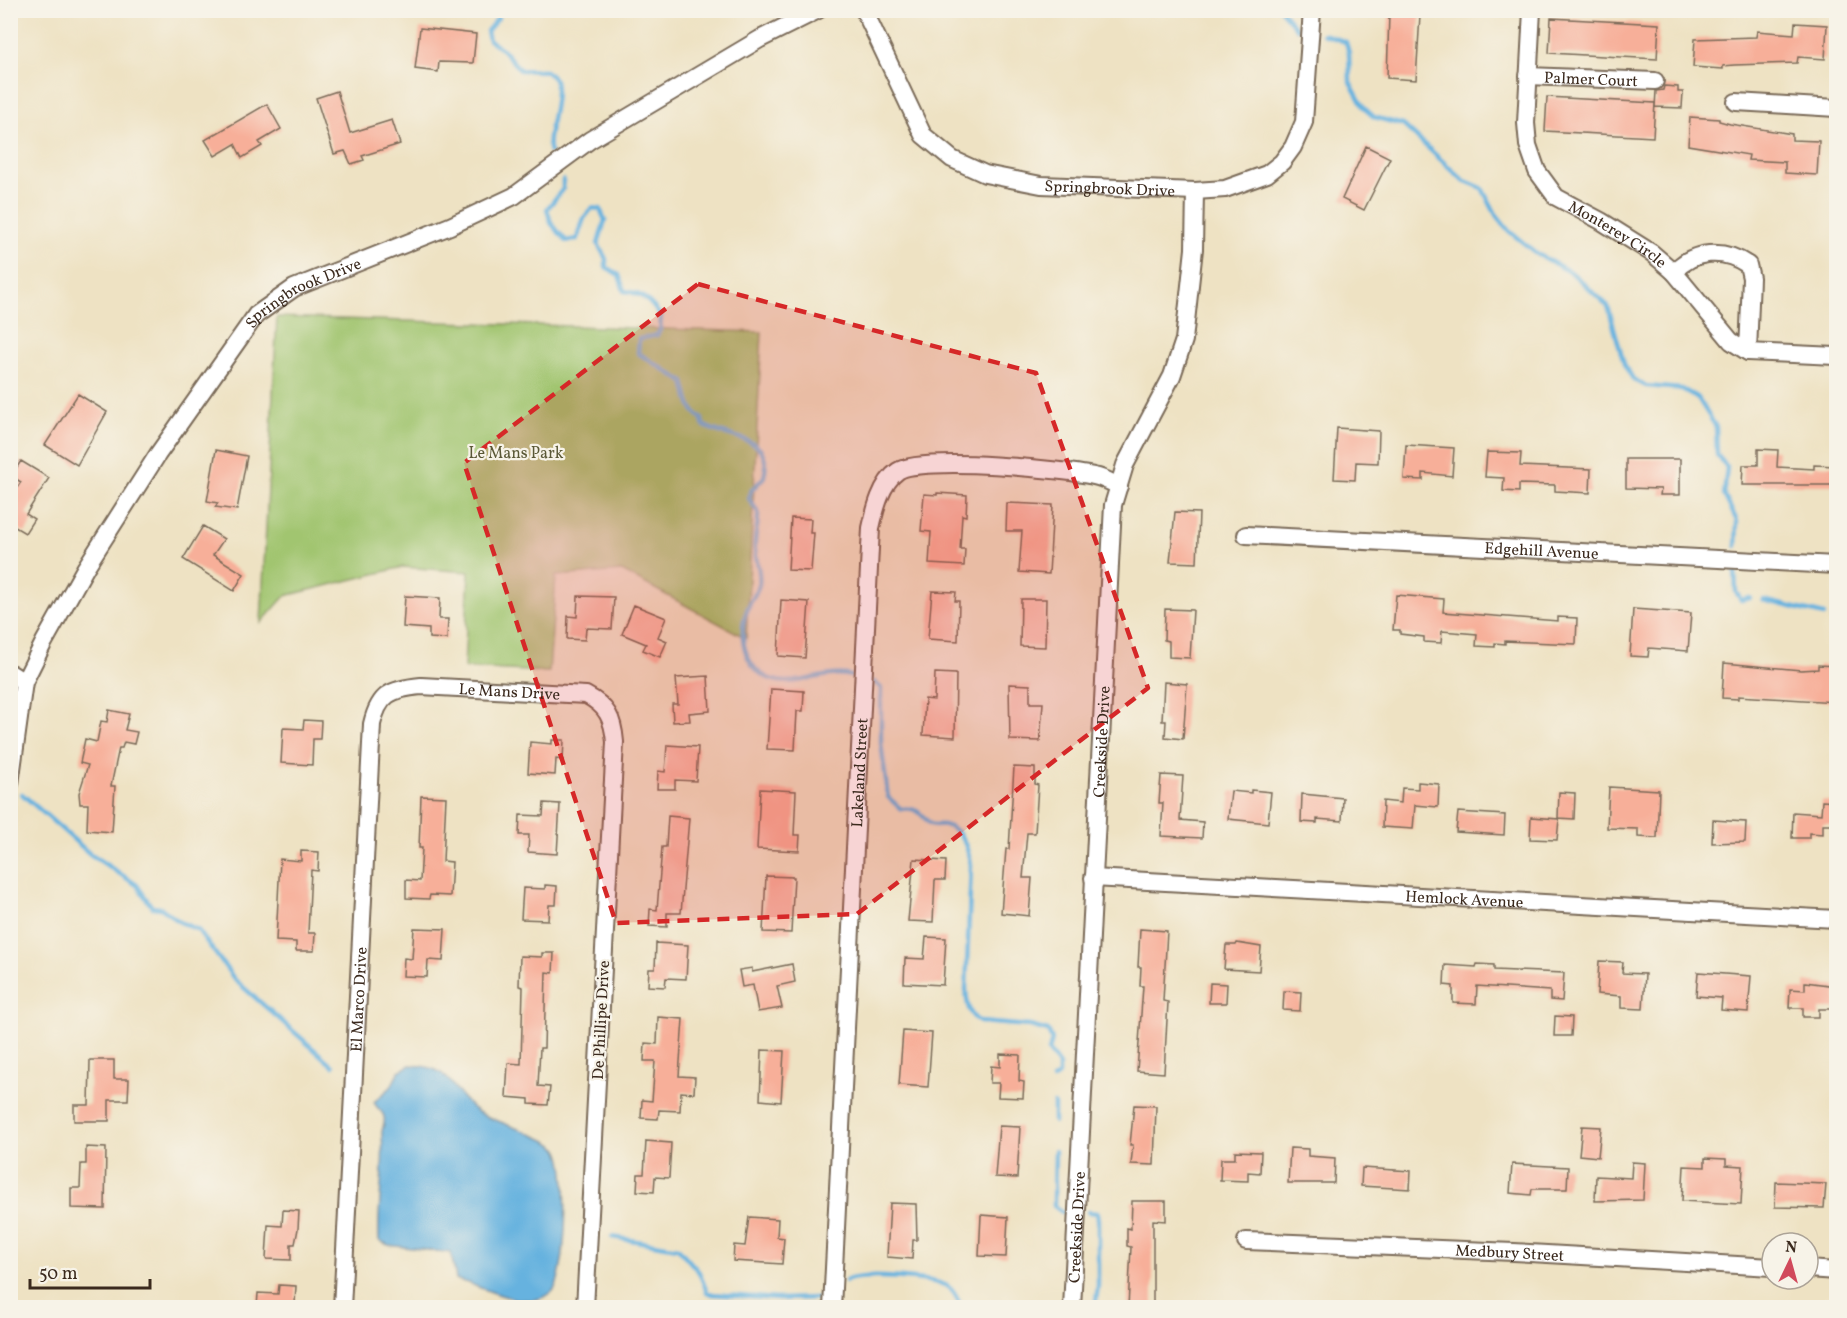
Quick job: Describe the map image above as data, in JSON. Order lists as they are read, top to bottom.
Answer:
{
  "streets": {
    "street": [
      "Palmer Court",
      "Springbrook Drive",
      "Monterey Circle",
      "Edgehill Avenue",
      "Le Mans Drive",
      "Creekside Drive",
      "Lakeland Street",
      "Hemlock Avenue",
      "El Marco Drive",
      "De Phillipe Drive",
      "Medbury Street"
    ]
  },
  "crossings": [
    ["Palmer Court", "Monterey Circle"],
    ["Springbrook Drive", "Creekside Drive"],
    ["Le Mans Drive", "El Marco Drive"],
    ["Le Mans Drive", "De Phillipe Drive"],
    ["Creekside Drive", "Lakeland Street"],
    ["Creekside Drive", "Hemlock Avenue"]
  ],
  "parks": ["Le Mans Park"],
  "scale_bar": "50 m",
  "north": "top"
}
